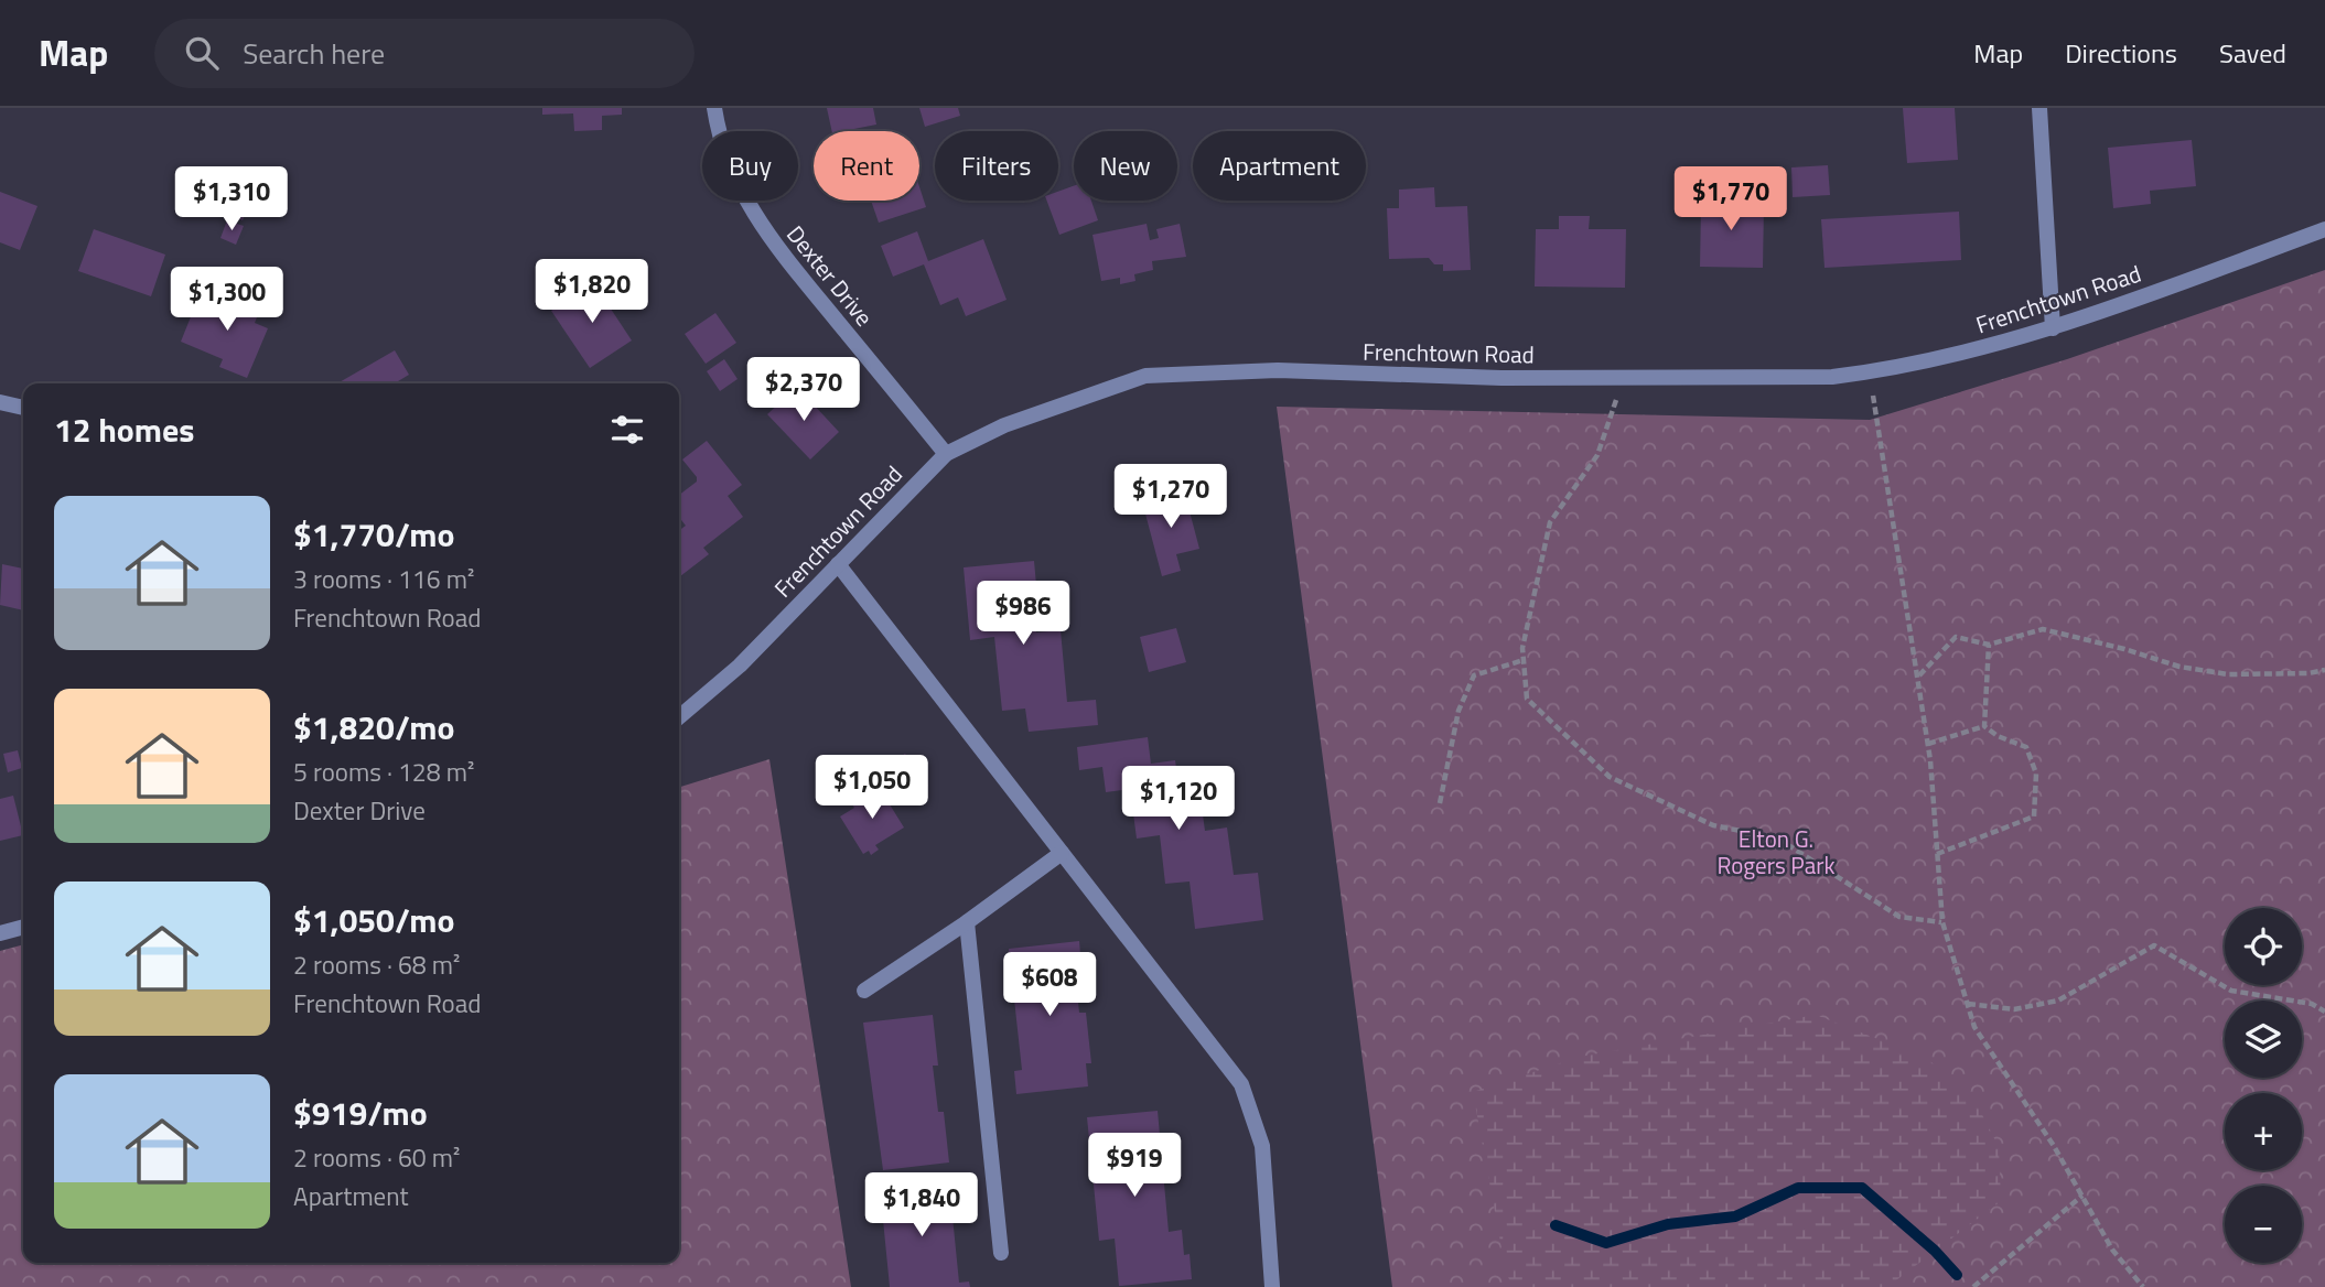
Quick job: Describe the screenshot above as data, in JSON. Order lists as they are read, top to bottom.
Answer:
{
  "streets": {
    "street": ["Dexter Drive", "Frenchtown Road"]
  },
  "crossings": [
    ["Dexter Drive", "Frenchtown Road"]
  ],
  "parks": ["Elton G. Rogers Park"],
  "page": {
    "header": "Map",
    "search": "Search here",
    "nav": ["Map", "Directions", "Saved"],
    "chip": [
      "Buy",
      "Rent",
      "Filters",
      "New",
      "Apartment"
    ],
    "price": [
      "$1,310",
      "$1,770",
      "$1,820",
      "$1,300",
      "$2,370",
      "$1,270",
      "$986",
      "$1,050",
      "$1,120",
      "$608",
      "$919",
      "$1,840"
    ],
    "heading": "12 homes",
    "list": [
      {
        "name": "$1,770/mo",
        "note": "3 rooms · 116 m² · Frenchtown Road"
      },
      {
        "name": "$1,820/mo",
        "note": "5 rooms · 128 m² · Dexter Drive"
      },
      {
        "name": "$1,050/mo",
        "note": "2 rooms · 68 m² · Frenchtown Road"
      },
      {
        "name": "$919/mo",
        "note": "2 rooms · 60 m² · Apartment"
      }
    ],
    "map_buttons": ["+", "−"]
  }
}
